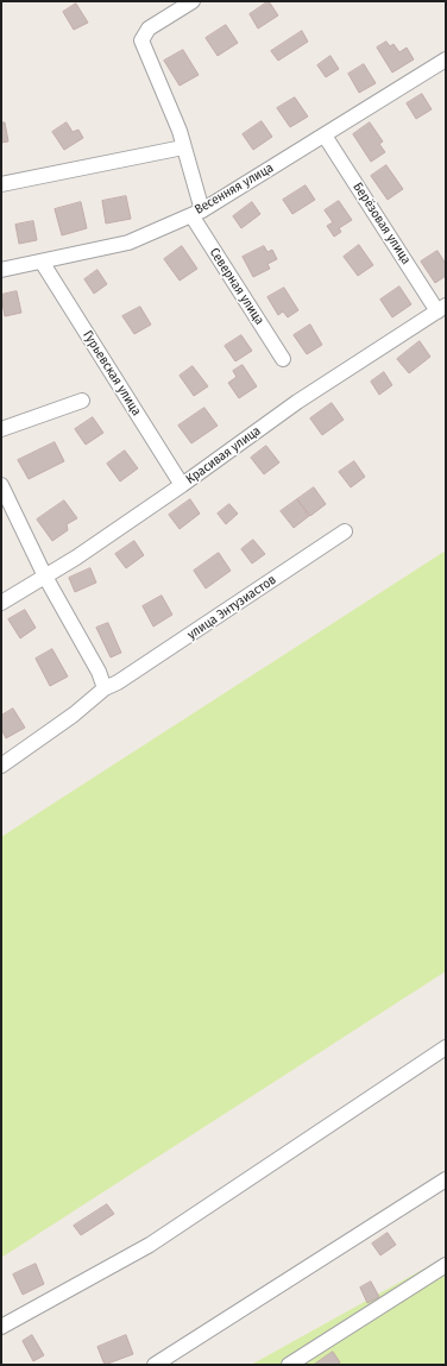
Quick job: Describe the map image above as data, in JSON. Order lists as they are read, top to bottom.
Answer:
{
  "streets": {
    "street": [
      "Весенняя улица",
      "Берёзовая улица",
      "Северная улица",
      "Гурьевская улица",
      "Красивая улица",
      "улица Энтузиастов"
    ]
  },
  "crossings": [
    ["Весенняя улица", "Берёзовая улица"],
    ["Весенняя улица", "Северная улица"],
    ["Весенняя улица", "Гурьевская улица"],
    ["Берёзовая улица", "Красивая улица"],
    ["Гурьевская улица", "Красивая улица"]
  ]
}
